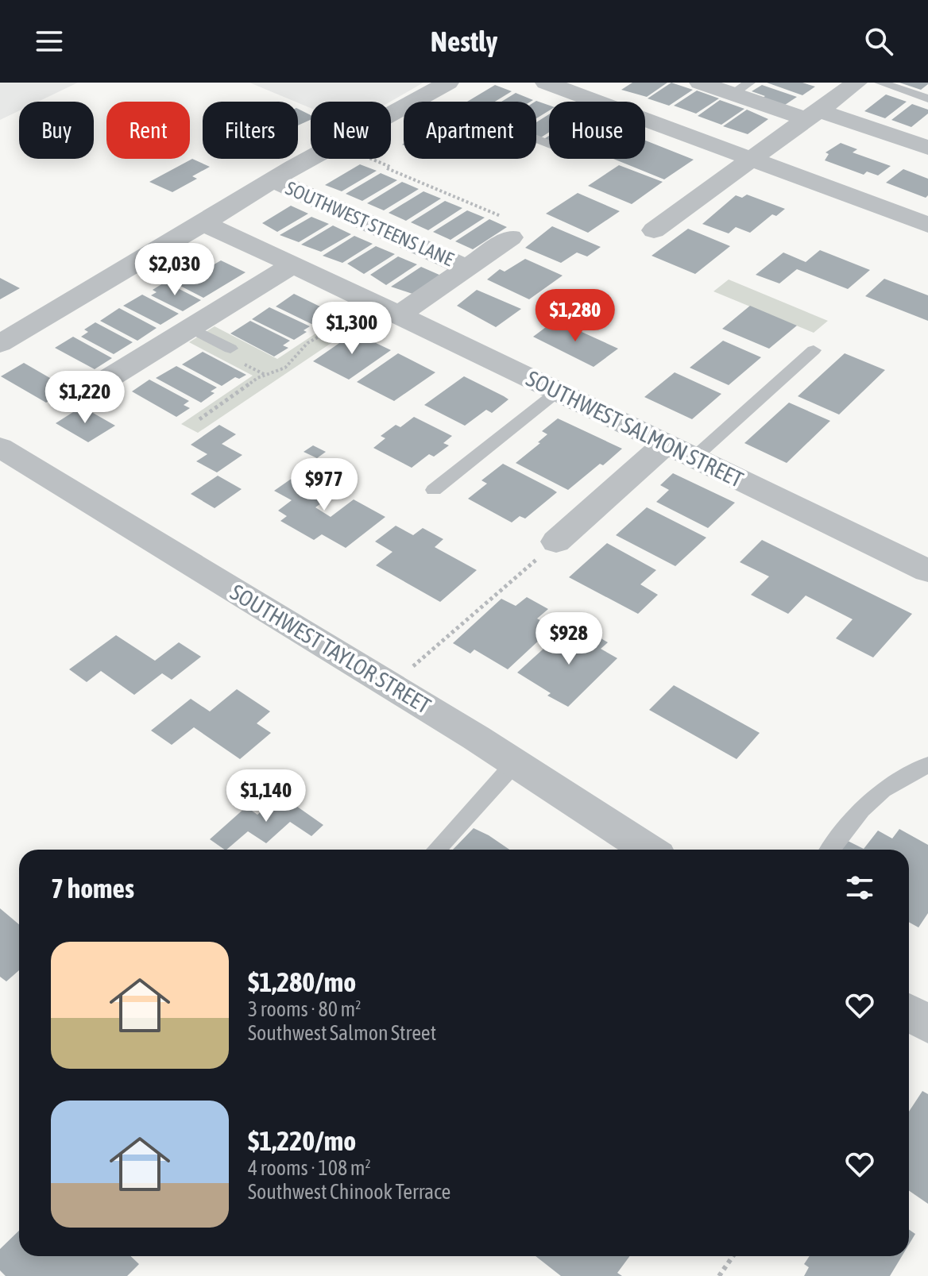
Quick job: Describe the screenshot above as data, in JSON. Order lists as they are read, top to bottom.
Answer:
{
  "streets": {
    "street": ["SOUTHWEST STEENS LANE", "SOUTHWEST SALMON STREET", "SOUTHWEST TAYLOR STREET"]
  },
  "page": {
    "header": "Nestly",
    "chip": [
      "Buy",
      "Rent",
      "Filters",
      "New",
      "Apartment",
      "House"
    ],
    "price": [
      "$2,030",
      "$1,280",
      "$1,300",
      "$1,220",
      "$977",
      "$928",
      "$1,140"
    ],
    "heading": "7 homes",
    "list": [
      {
        "name": "$1,280/mo",
        "note": "3 rooms · 80 m² · Southwest Salmon Street"
      },
      {
        "name": "$1,220/mo",
        "note": "4 rooms · 108 m² · Southwest Chinook Terrace"
      }
    ]
  }
}
